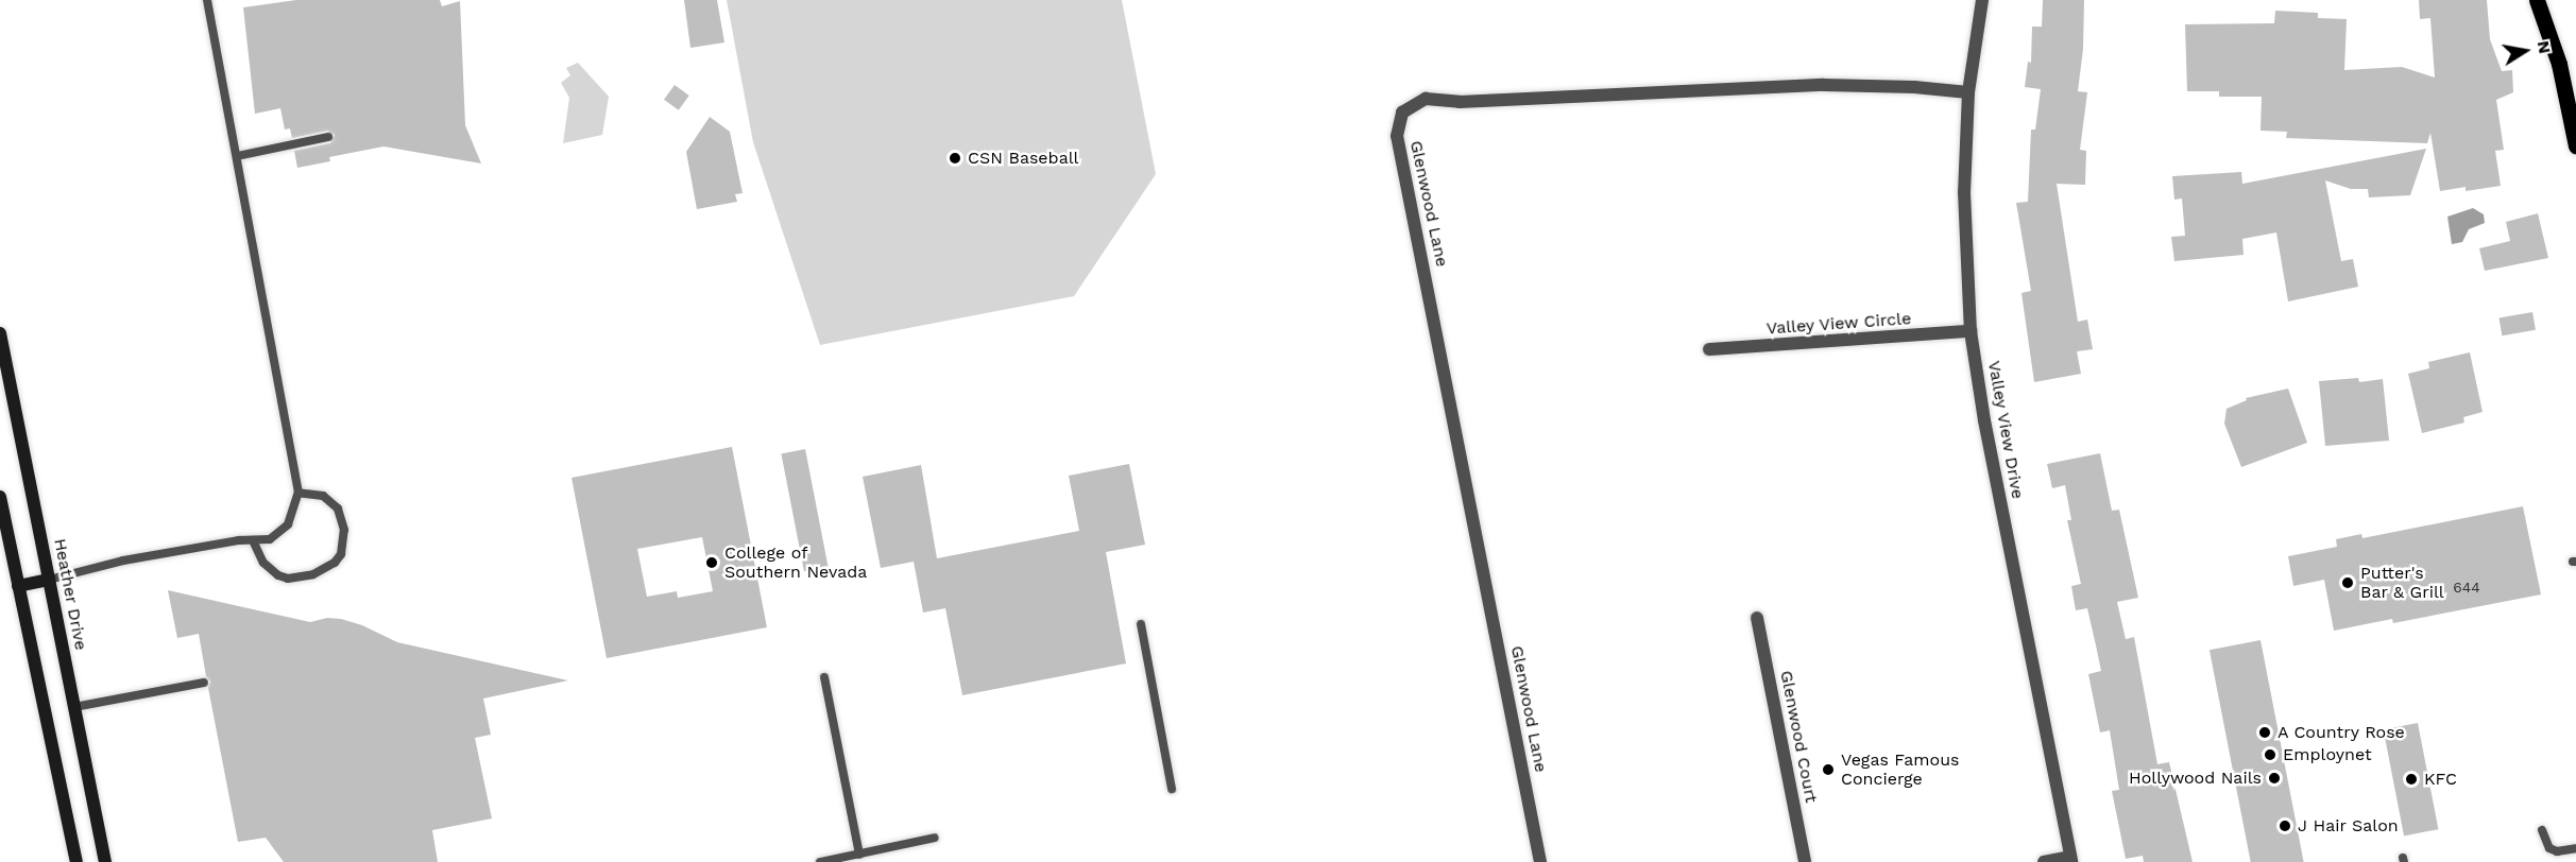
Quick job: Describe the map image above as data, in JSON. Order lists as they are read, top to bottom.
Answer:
{
  "streets": {
    "street": [
      "Glenwood Lane",
      "Valley View Circle",
      "Valley View Drive",
      "Heather Drive",
      "Glenwood Court"
    ]
  },
  "crossings": [
    ["Glenwood Lane", "Valley View Drive"],
    ["Valley View Circle", "Valley View Drive"]
  ],
  "places": [
    "CSN Baseball",
    "College of Southern Nevada",
    "Putter's Bar & Grill",
    "A Country Rose",
    "Employnet",
    "Vegas Famous Concierge",
    "Hollywood Nails",
    "KFC",
    "J Hair Salon"
  ],
  "house_numbers": ["644"],
  "north": "right"
}
